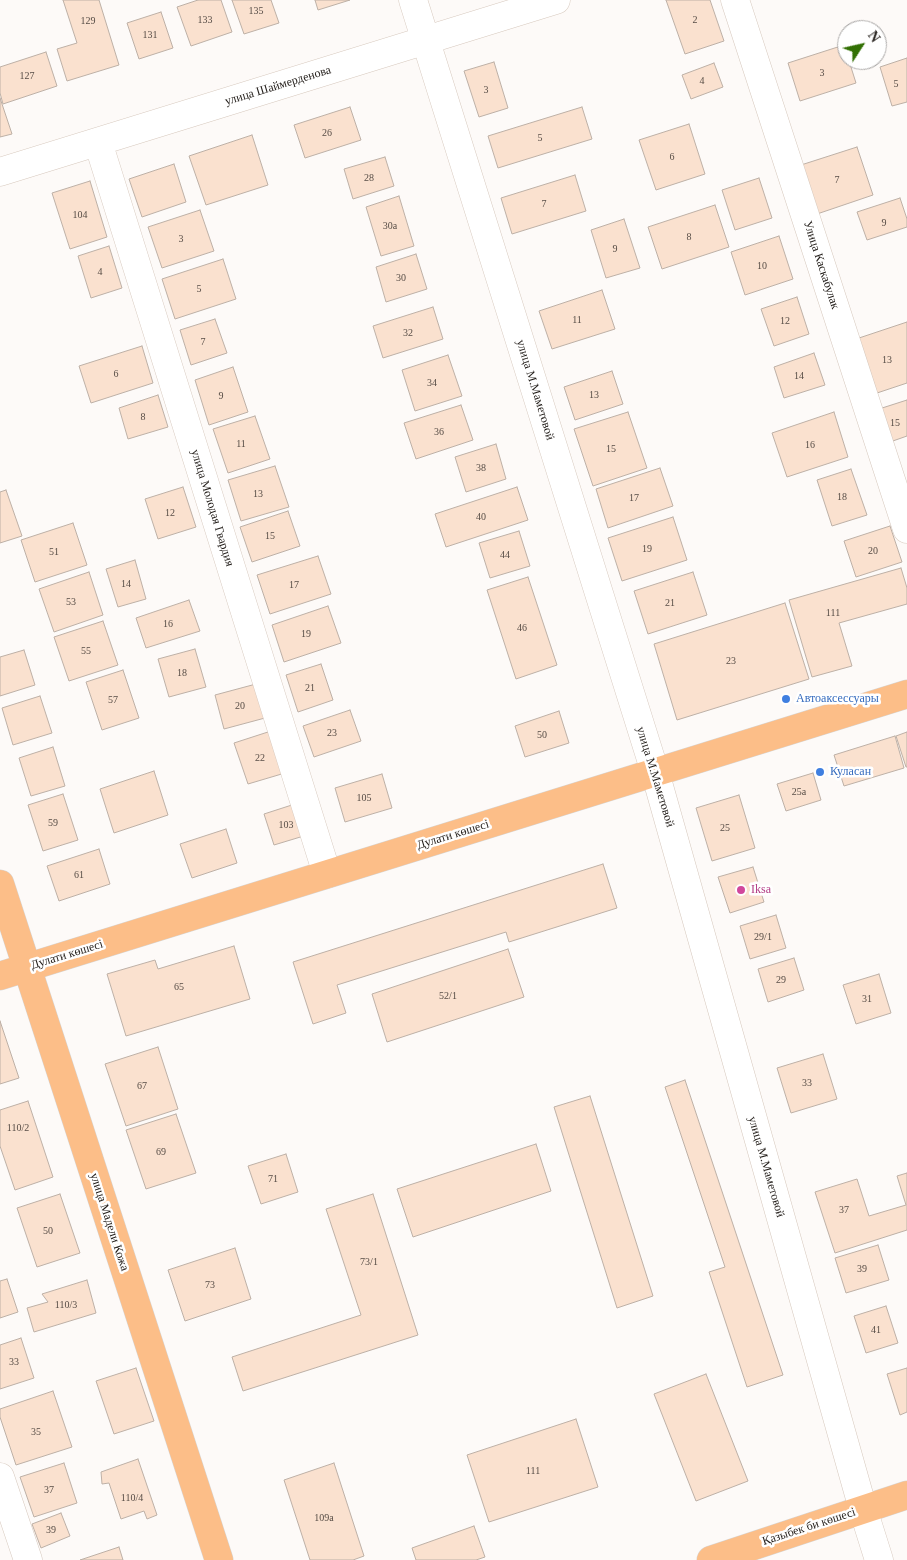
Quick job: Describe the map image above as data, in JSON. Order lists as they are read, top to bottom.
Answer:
{
  "streets": {
    "main road": ["Дулати көшесі", "улица Мадели Кожа", "Қазыбек би көшесі"],
    "street": [
      "улица Шаймерденова",
      "Улица Каскабулак",
      "улица М.Маметовой",
      "улица Молодая Гвардия"
    ]
  },
  "crossings": [
    ["улица Шаймерденова", "улица М.Маметовой"],
    ["улица Шаймерденова", "улица Молодая Гвардия"],
    ["улица М.Маметовой", "Дулати көшесі"],
    ["улица М.Маметовой", "Қазыбек би көшесі"],
    ["улица Молодая Гвардия", "Дулати көшесі"],
    ["Дулати көшесі", "улица Мадели Кожа"]
  ],
  "places": ["Автоаксессуары", "Куласан", "Iksa"],
  "house_numbers": [
    "135",
    "133",
    "2",
    "129",
    "131",
    "3",
    "127",
    "4",
    "5",
    "3",
    "26",
    "5",
    "6",
    "28",
    "7",
    "7",
    "104",
    "9",
    "30а",
    "8",
    "3",
    "9",
    "10",
    "4",
    "30",
    "5",
    "11",
    "12",
    "32",
    "7",
    "13",
    "6",
    "14",
    "34",
    "13",
    "9",
    "8",
    "15",
    "36",
    "11",
    "16",
    "15",
    "38",
    "13",
    "18",
    "17",
    "12",
    "40",
    "15",
    "19",
    "20",
    "51",
    "44",
    "14",
    "17",
    "53",
    "21",
    "111",
    "16",
    "46",
    "19",
    "55",
    "23",
    "18",
    "21",
    "57",
    "20",
    "23",
    "50",
    "22",
    "25а",
    "105",
    "59",
    "103",
    "25",
    "61",
    "29/1",
    "29",
    "65",
    "52/1",
    "31",
    "33",
    "67",
    "110/2",
    "69",
    "71",
    "37",
    "50",
    "73/1",
    "39",
    "73",
    "110/3",
    "41",
    "33",
    "35",
    "111",
    "37",
    "110/4",
    "109а",
    "39"
  ],
  "north": "top right"
}
